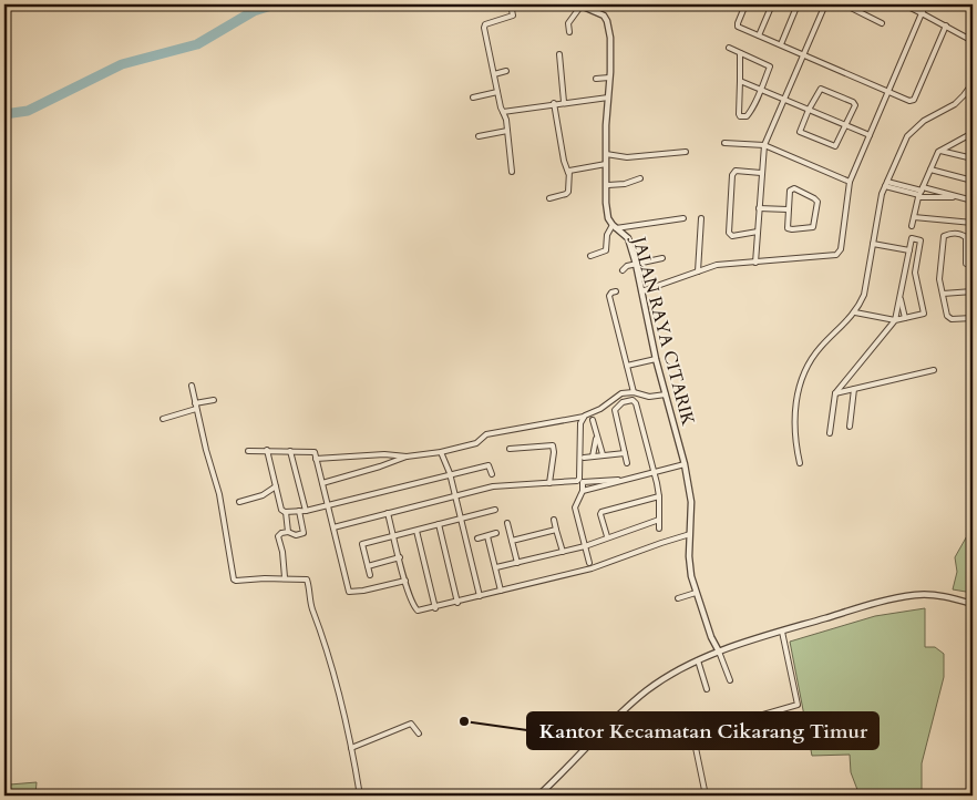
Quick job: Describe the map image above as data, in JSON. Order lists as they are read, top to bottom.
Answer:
{
  "streets": {
    "street": ["JALAN RAYA CITARIK"]
  },
  "places": ["Kantor Kecamatan Cikarang Timur"]
}
